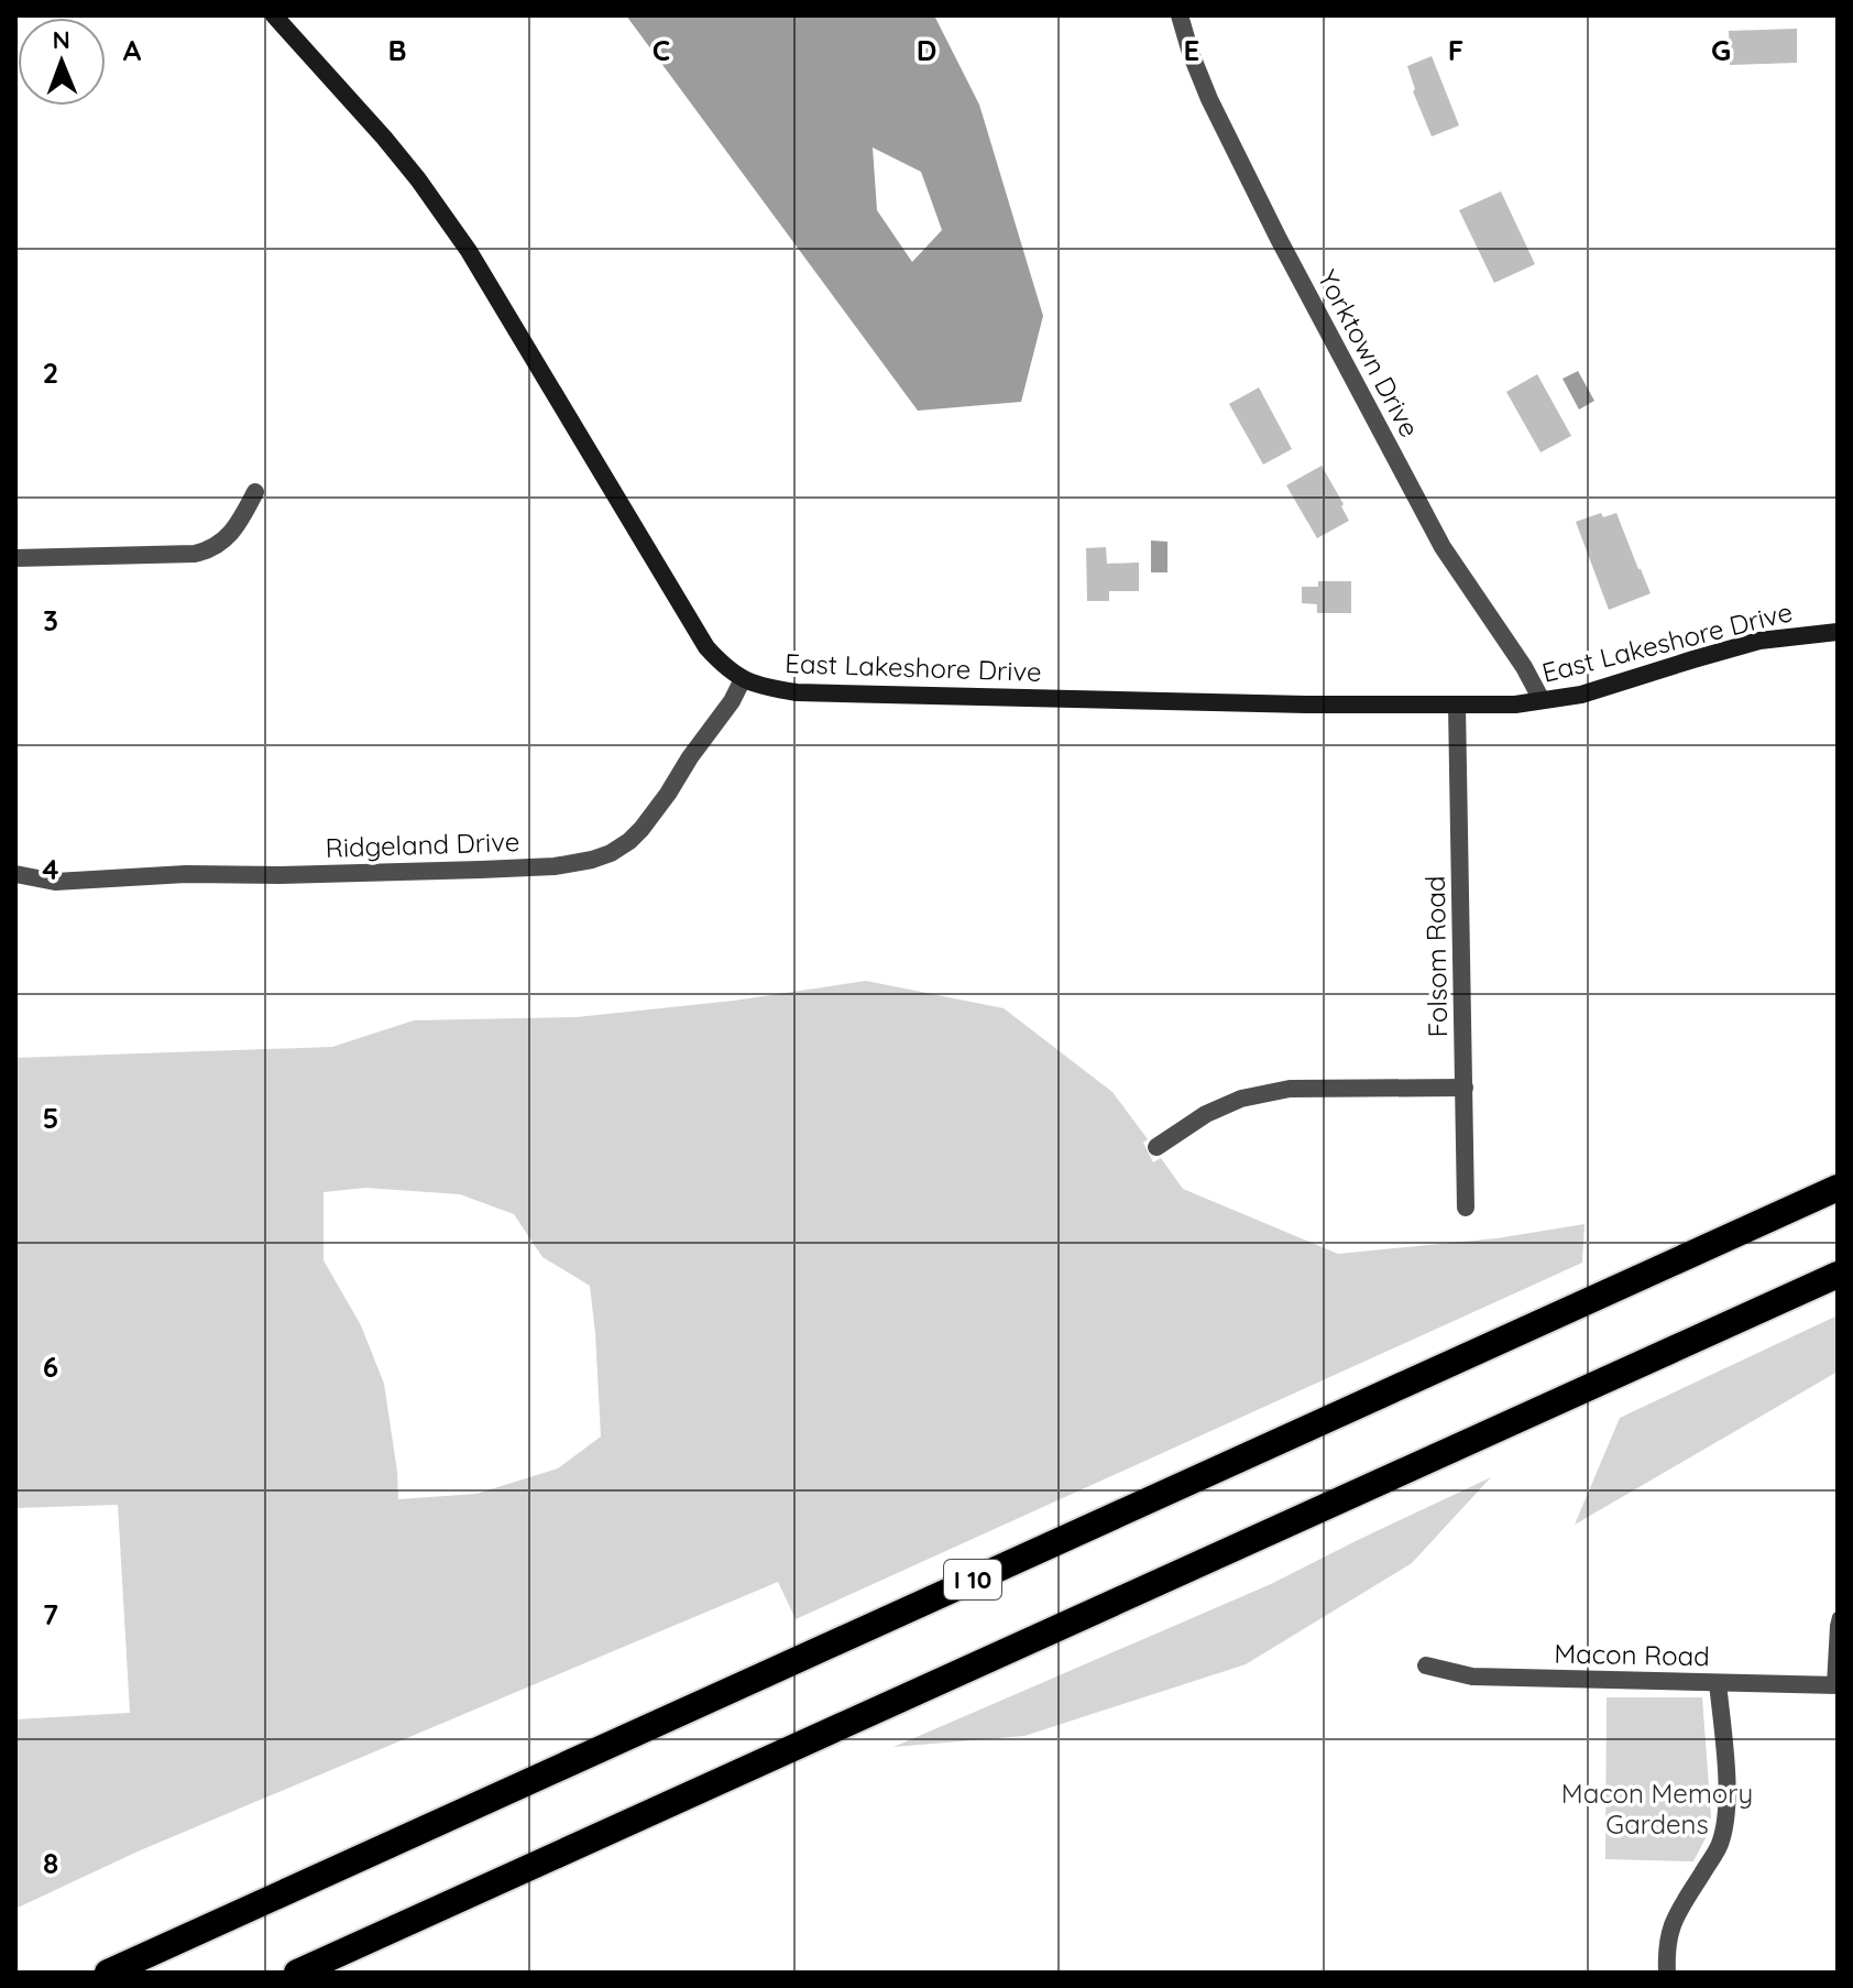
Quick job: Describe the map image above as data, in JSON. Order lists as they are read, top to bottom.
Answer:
{
  "streets": {
    "highway": ["I 10"],
    "street": [
      "Yorktown Drive",
      "East Lakeshore Drive",
      "Ridgeland Drive",
      "Folsom Road",
      "Macon Road"
    ]
  },
  "crossings": [
    ["Yorktown Drive", "East Lakeshore Drive"],
    ["East Lakeshore Drive", "Ridgeland Drive"],
    ["East Lakeshore Drive", "Folsom Road"]
  ],
  "parks": ["Macon Memory Gardens"],
  "north": "top",
  "grid": {
    "columns": [
      "A",
      "B",
      "C",
      "D",
      "E",
      "F",
      "G"
    ],
    "rows": [
      "2",
      "3",
      "4",
      "5",
      "6",
      "7",
      "8"
    ]
  }
}
